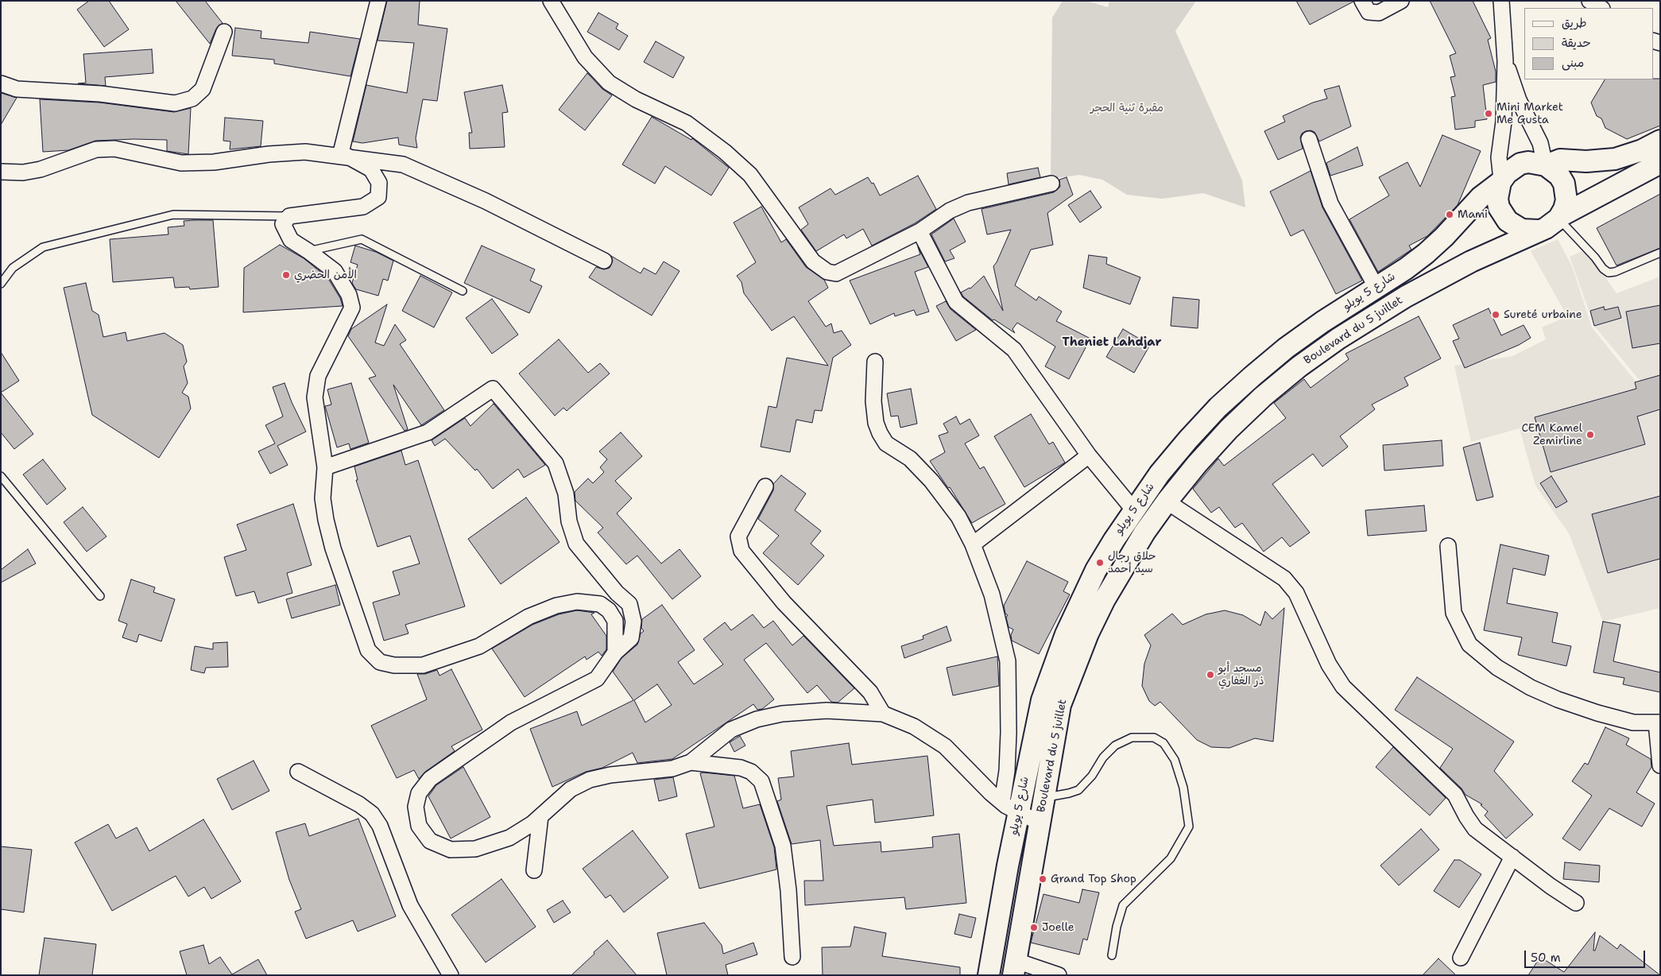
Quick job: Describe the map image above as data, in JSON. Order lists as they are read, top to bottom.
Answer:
{
  "streets": {
    "main road": ["شارع 5 يويلو", "Boulevard du 5 juillet"]
  },
  "crossings": [
    ["شارع 5 يويلو", "Boulevard du 5 juillet"]
  ],
  "districts": ["Theniet Lahdjar"],
  "parks": ["مقبرة ثنية الحجر"],
  "places": [
    "Mini Market Me Gusta",
    "Mami",
    "الأمن الحضري",
    "Sureté urbaine",
    "CEM Kamel Zemirline",
    "حلاق رجال سيد أحمد",
    "مسجد أبو ذر الغفاري",
    "Grand Top Shop",
    "Joelle"
  ],
  "legend": ["طريق", "حديقة", "مبنى"],
  "scale_bar": "50 m"
}
